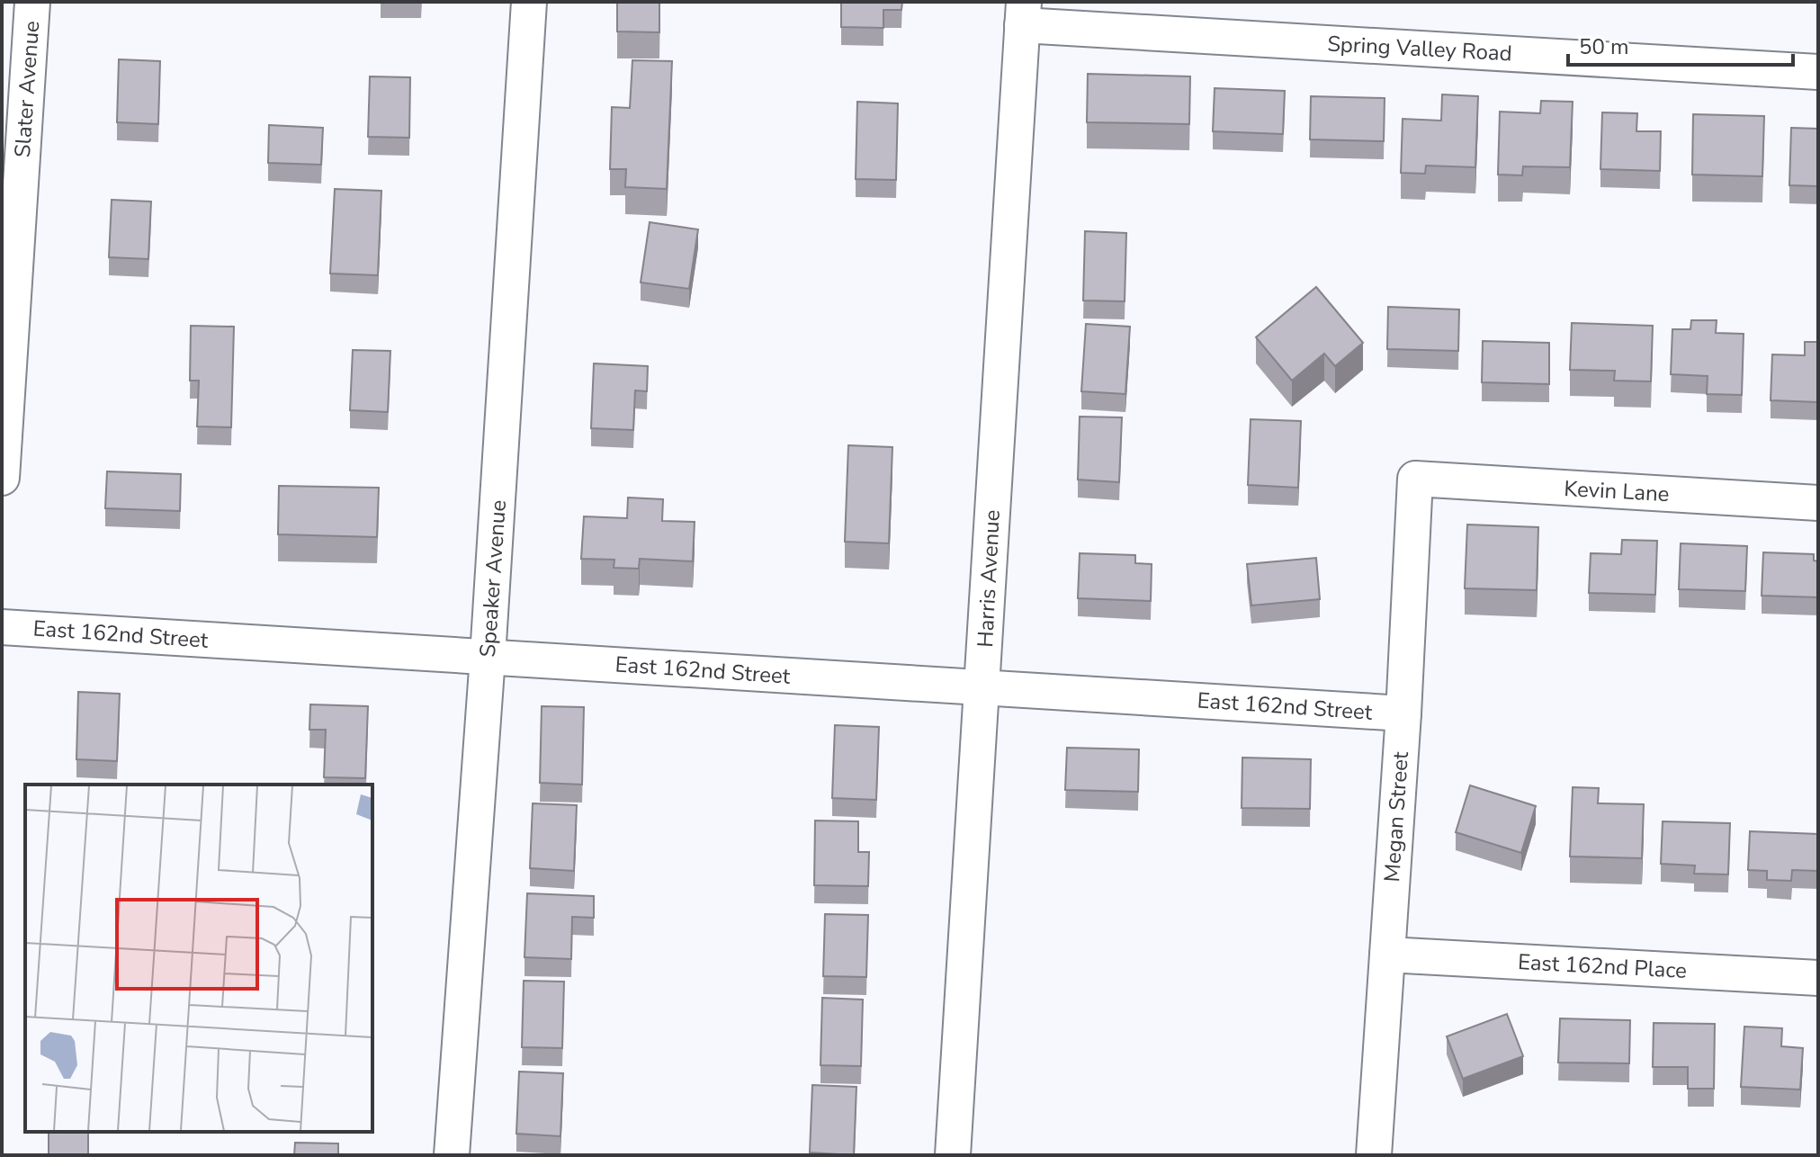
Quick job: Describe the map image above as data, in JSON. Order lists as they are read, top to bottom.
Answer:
{
  "streets": {
    "street": [
      "Spring Valley Road",
      "Slater Avenue",
      "Kevin Lane",
      "Speaker Avenue",
      "Harris Avenue",
      "East 162nd Street",
      "Megan Street",
      "East 162nd Place"
    ]
  },
  "crossings": [
    ["Spring Valley Road", "Harris Avenue"],
    ["Kevin Lane", "Megan Street"],
    ["Speaker Avenue", "East 162nd Street"],
    ["Harris Avenue", "East 162nd Street"],
    ["East 162nd Street", "Megan Street"],
    ["Megan Street", "East 162nd Place"]
  ],
  "scale_bar": "50 m"
}
